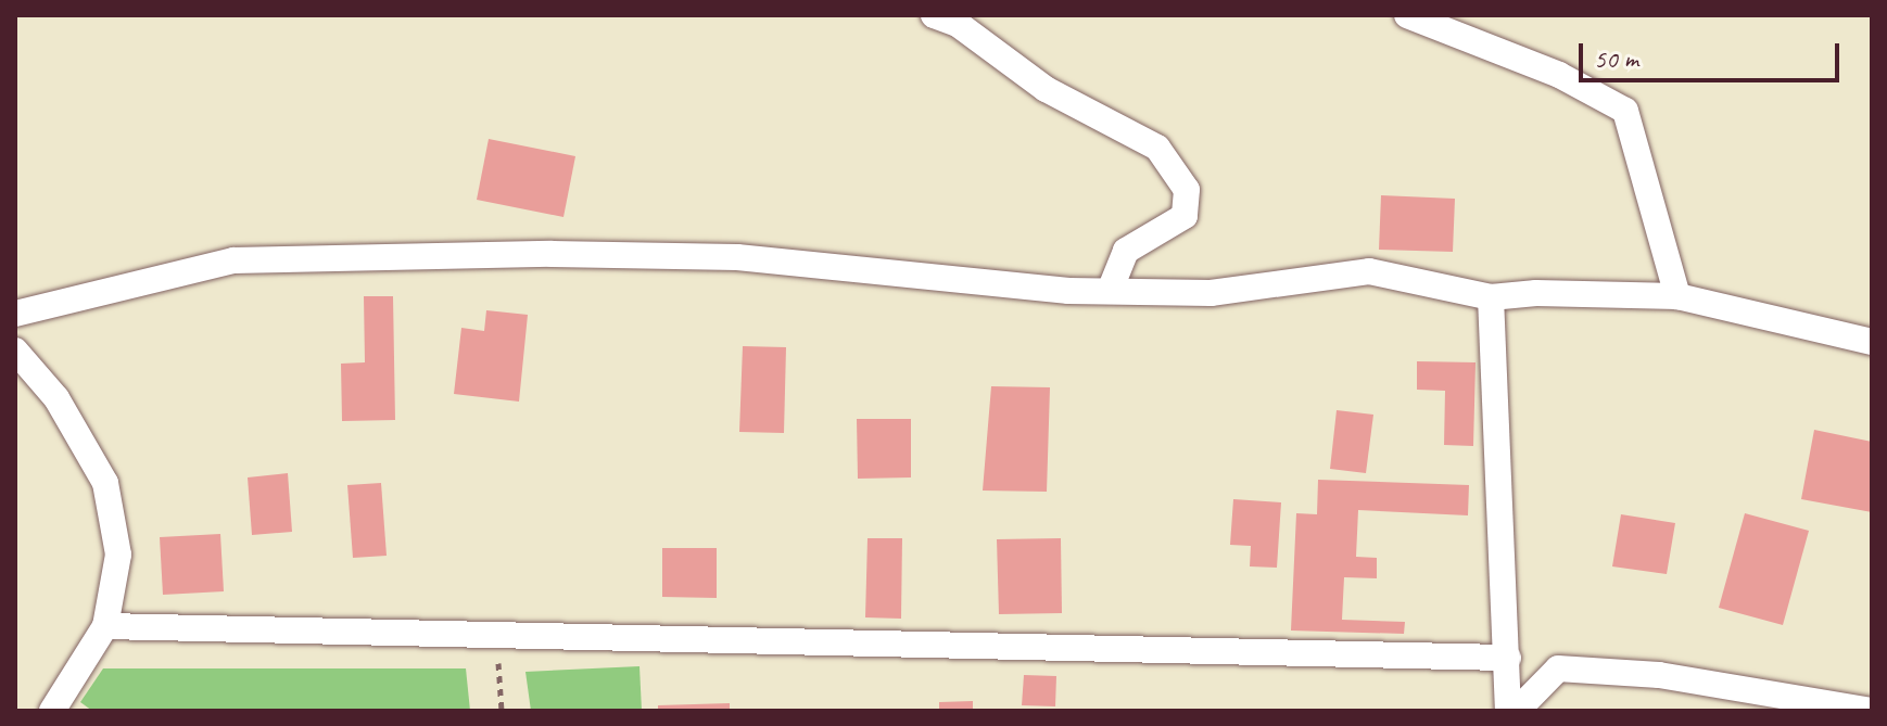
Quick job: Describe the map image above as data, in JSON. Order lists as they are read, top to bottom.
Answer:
{
  "scale_bar": "50 m"
}
